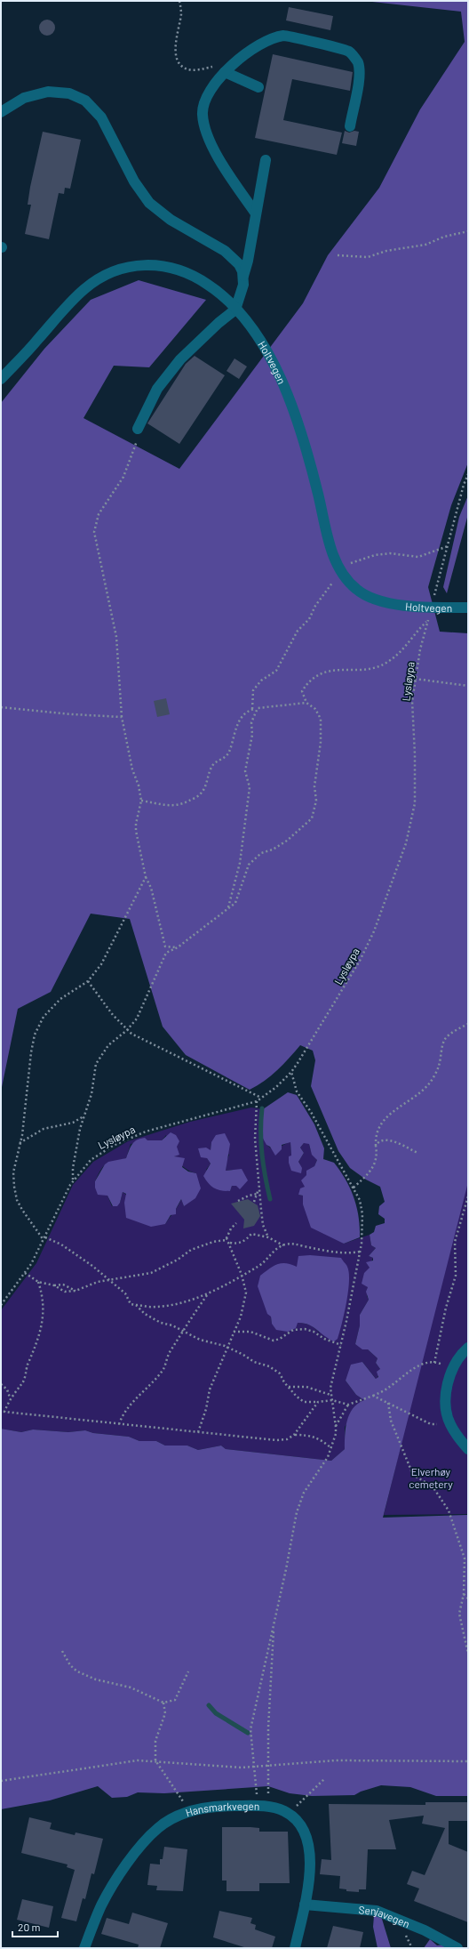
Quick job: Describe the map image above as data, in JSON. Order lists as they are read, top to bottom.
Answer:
{
  "streets": {
    "street": ["Holtvegen", "Hansmarkvegen", "Senjavegen"],
    "path": ["Lysløypa"]
  },
  "crossings": [
    ["Holtvegen", "Lysløypa"],
    ["Hansmarkvegen", "Senjavegen"]
  ],
  "parks": ["Elverhøy cemetery"],
  "scale_bar": "20 m"
}
